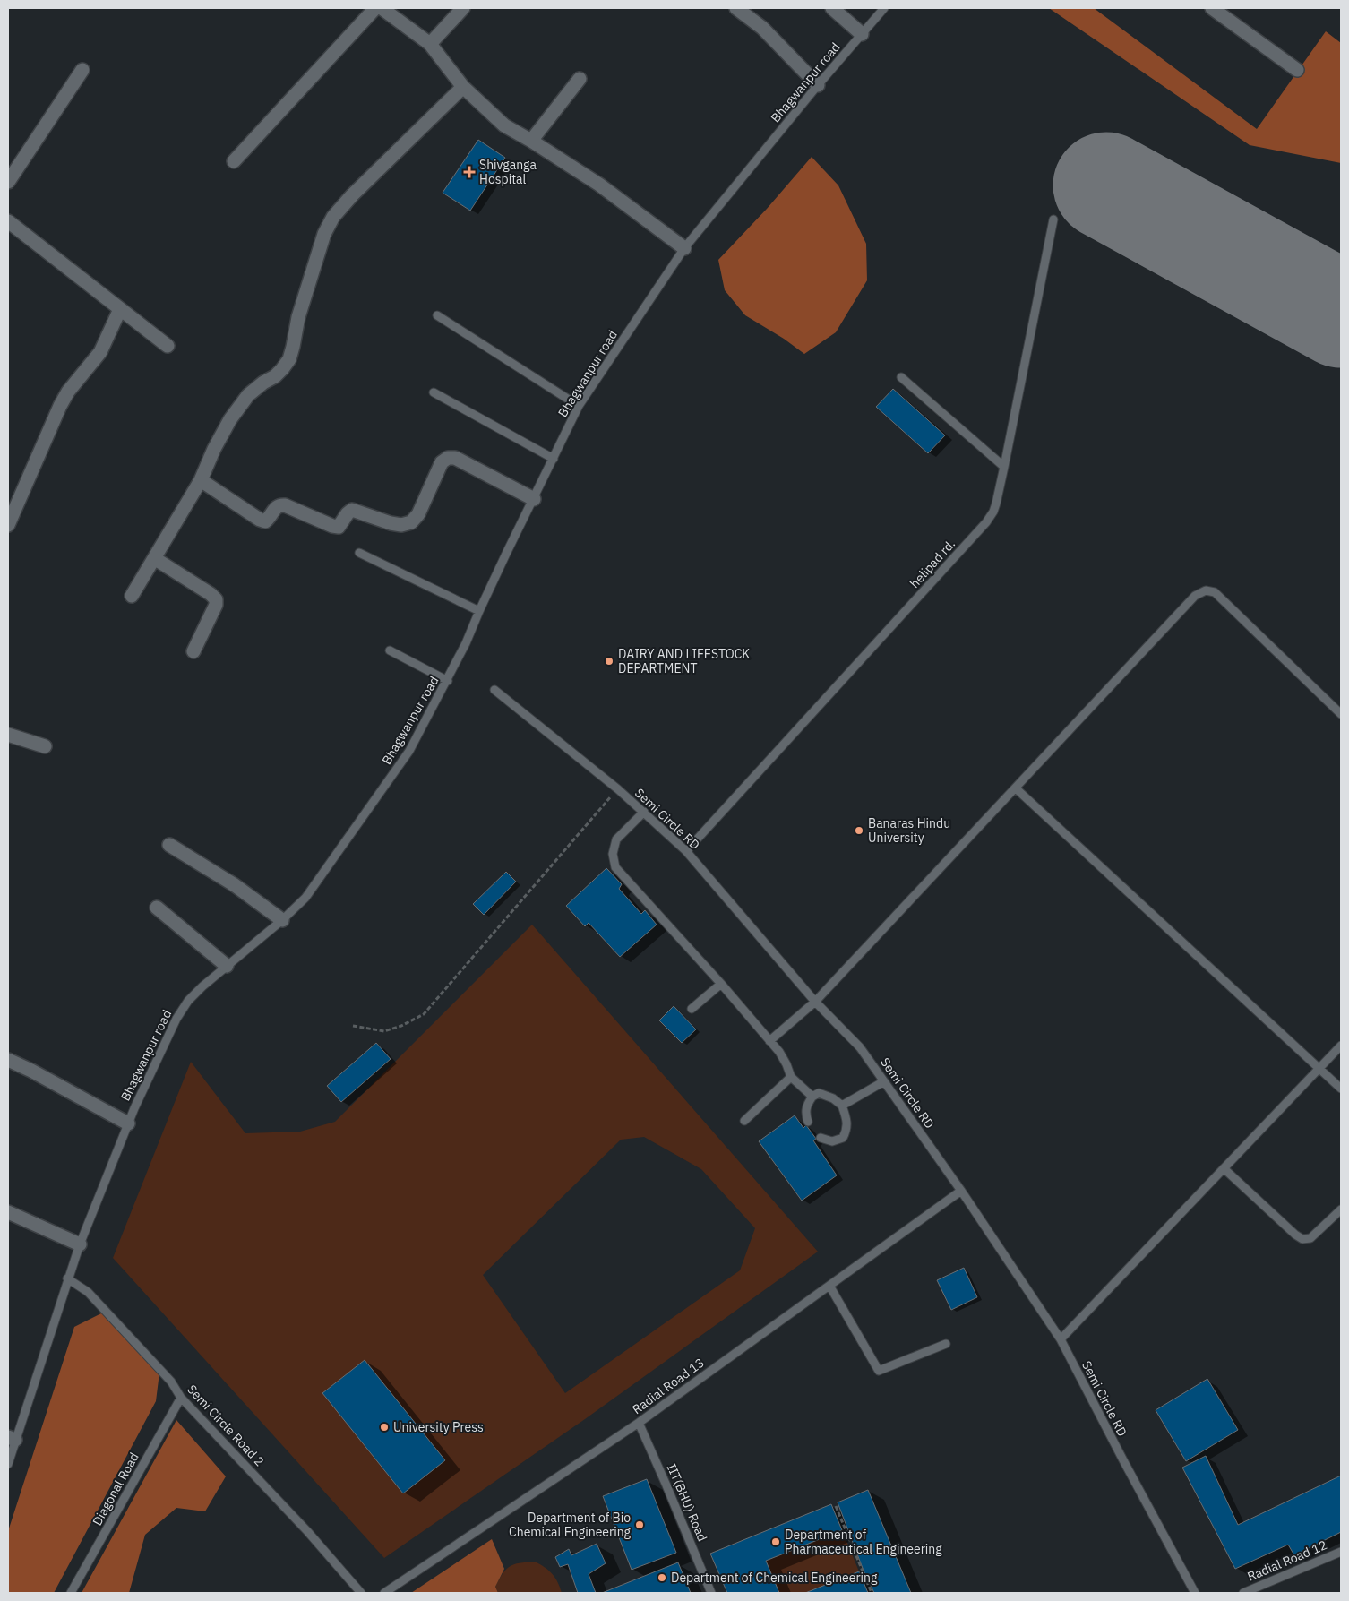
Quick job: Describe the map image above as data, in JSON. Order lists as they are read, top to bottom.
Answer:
{
  "streets": {
    "lane": [
      "Bhagwanpur road",
      "helipad rd.",
      "Semi Circle RD",
      "Radial Road 13",
      "Semi Circle Road 2",
      "Diagonal Road",
      "IIT(BHU) Road",
      "Radial Road 12"
    ]
  },
  "crossings": [
    ["Bhagwanpur road", "Semi Circle Road 2"],
    ["helipad rd.", "Semi Circle RD"],
    ["Semi Circle RD", "Radial Road 13"],
    ["Radial Road 13", "IIT(BHU) Road"],
    ["Semi Circle Road 2", "Diagonal Road"]
  ],
  "places": {
    "health": ["Shivganga Hospital"],
    "other": [
      "DAIRY AND LIFESTOCK DEPARTMENT",
      "Banaras Hindu University",
      "University Press",
      "Department of Bio Chemical Engineering",
      "Department of Pharmaceutical Engineering",
      "Department of Chemical Engineering"
    ]
  }
}
